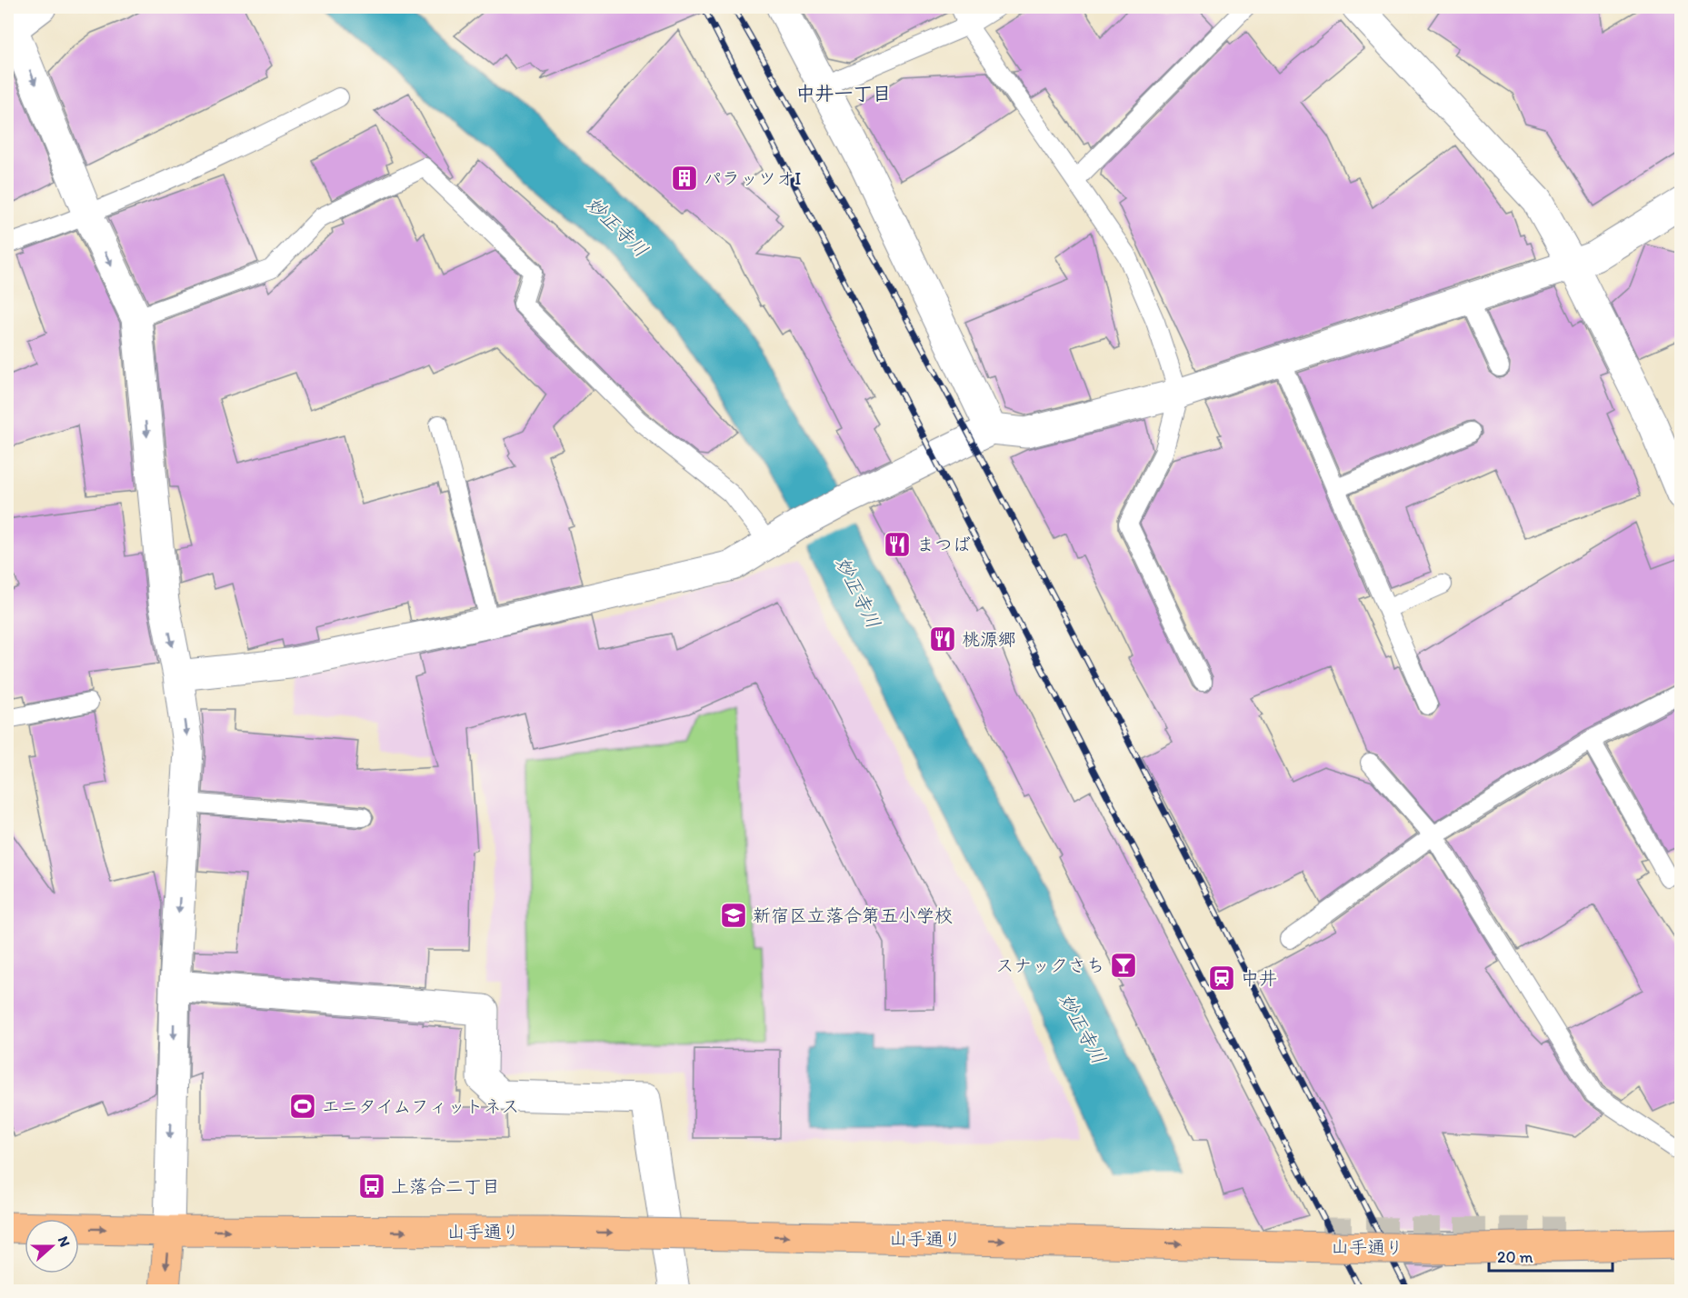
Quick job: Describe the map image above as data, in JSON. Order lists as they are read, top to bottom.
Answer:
{
  "streets": {
    "main road": ["山手通り"]
  },
  "one_way": ["山手通り"],
  "districts": ["中井一丁目"],
  "water": ["妙正寺川"],
  "places": {
    "building": ["パラッツオI"],
    "restaurant": ["まつば", "桃源郷"],
    "school or university": ["新宿区立落合第五小学校"],
    "bar": ["スナックさち"],
    "station": ["中井"],
    "sports": ["エニタイムフィットネス"],
    "bus stop": ["上落合二丁目"]
  },
  "scale_bar": "20 m",
  "north": "right"
}
